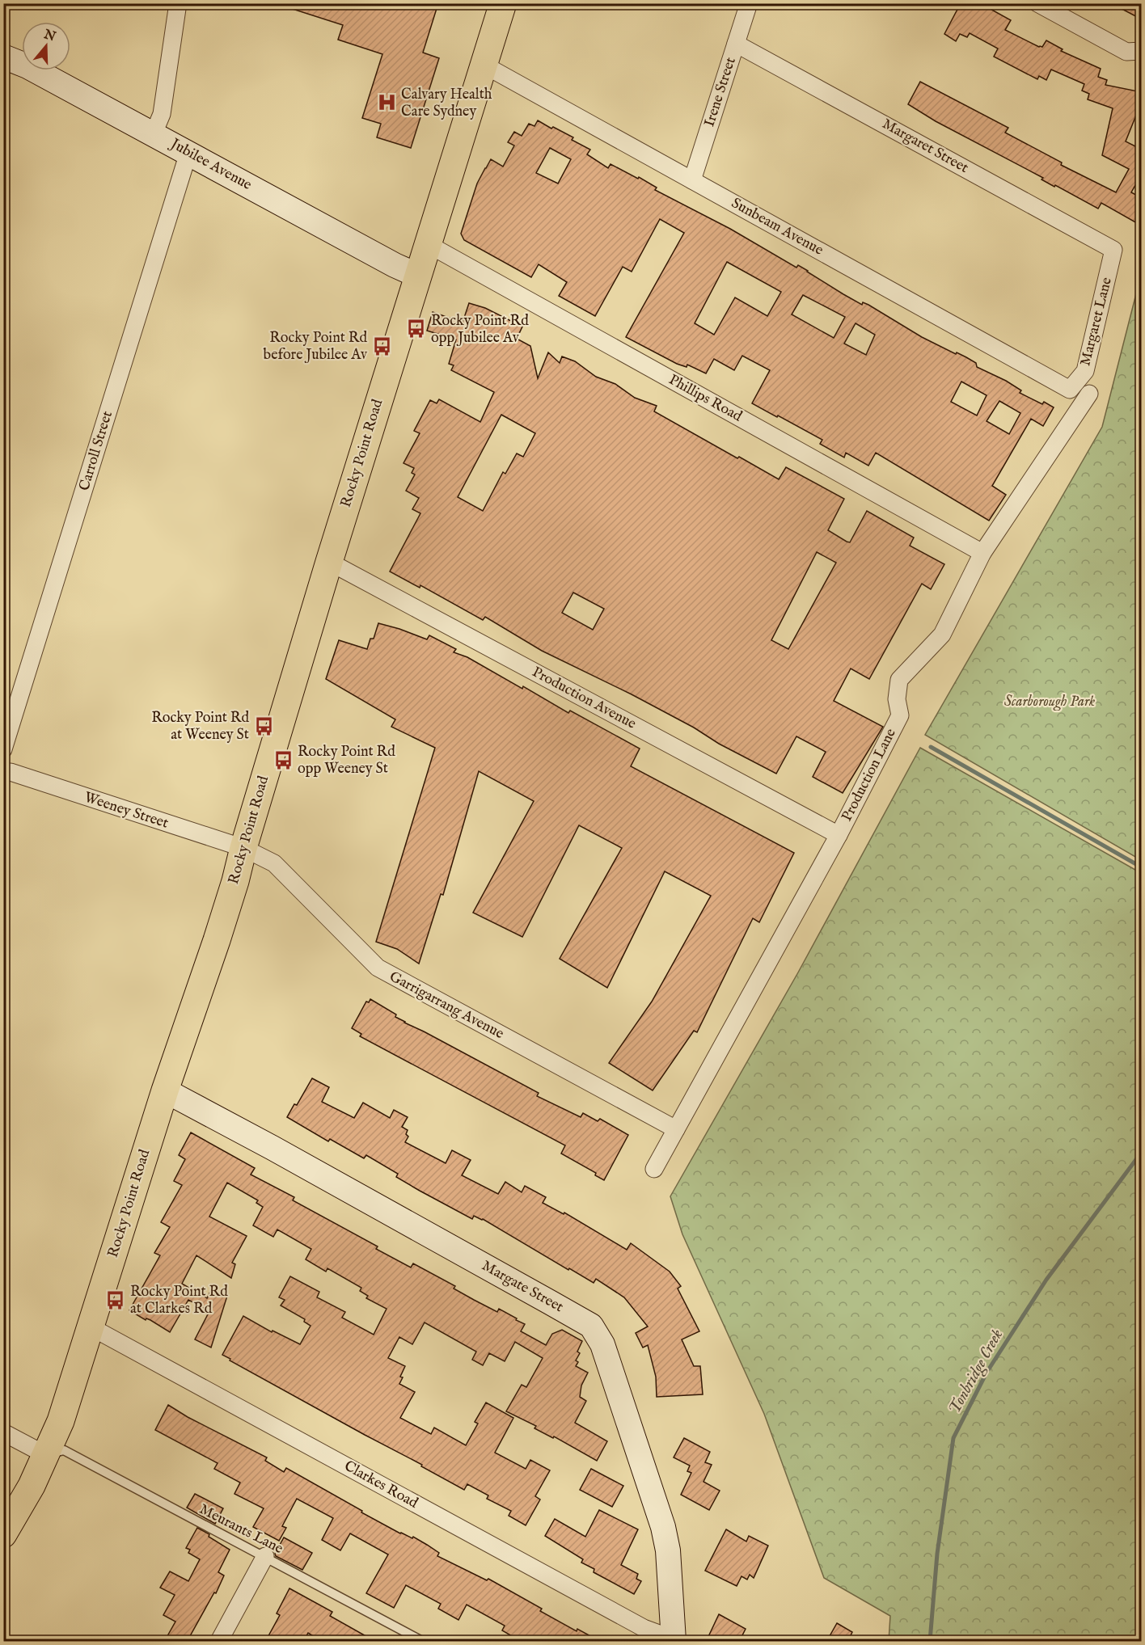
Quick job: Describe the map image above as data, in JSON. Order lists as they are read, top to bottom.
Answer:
{
  "streets": {
    "main road": ["Rocky Point Road"],
    "street": [
      "Irene Street",
      "Margaret Street",
      "Jubilee Avenue",
      "Sunbeam Avenue",
      "Margaret Lane",
      "Phillips Road",
      "Carroll Street",
      "Production Avenue",
      "Production Lane",
      "Weeney Street",
      "Garrigarrang Avenue",
      "Margate Street",
      "Clarkes Road"
    ],
    "lane": ["Meurants Lane"]
  },
  "crossings": [
    ["Irene Street", "Margaret Street"],
    ["Irene Street", "Sunbeam Avenue"],
    ["Margaret Street", "Margaret Lane"],
    ["Jubilee Avenue", "Carroll Street"],
    ["Jubilee Avenue", "Rocky Point Road"],
    ["Sunbeam Avenue", "Margaret Lane"],
    ["Sunbeam Avenue", "Rocky Point Road"],
    ["Phillips Road", "Rocky Point Road"],
    ["Phillips Road", "Production Lane"],
    ["Rocky Point Road", "Production Avenue"],
    ["Rocky Point Road", "Weeney Street"],
    ["Rocky Point Road", "Garrigarrang Avenue"],
    ["Rocky Point Road", "Margate Street"],
    ["Rocky Point Road", "Clarkes Road"],
    ["Rocky Point Road", "Meurants Lane"],
    ["Production Avenue", "Production Lane"],
    ["Production Lane", "Garrigarrang Avenue"],
    ["Weeney Street", "Garrigarrang Avenue"],
    ["Margate Street", "Clarkes Road"]
  ],
  "water": ["Tonbridge Creek"],
  "parks": ["Scarborough Park"],
  "places": {
    "hospital": ["Calvary Health Care Sydney"],
    "bus stop": [
      "Rocky Point Rd opp Jubilee Av",
      "Rocky Point Rd before Jubilee Av",
      "Rocky Point Rd at Weeney St",
      "Rocky Point Rd opp Weeney St",
      "Rocky Point Rd at Clarkes Rd"
    ]
  },
  "north": "top"
}
